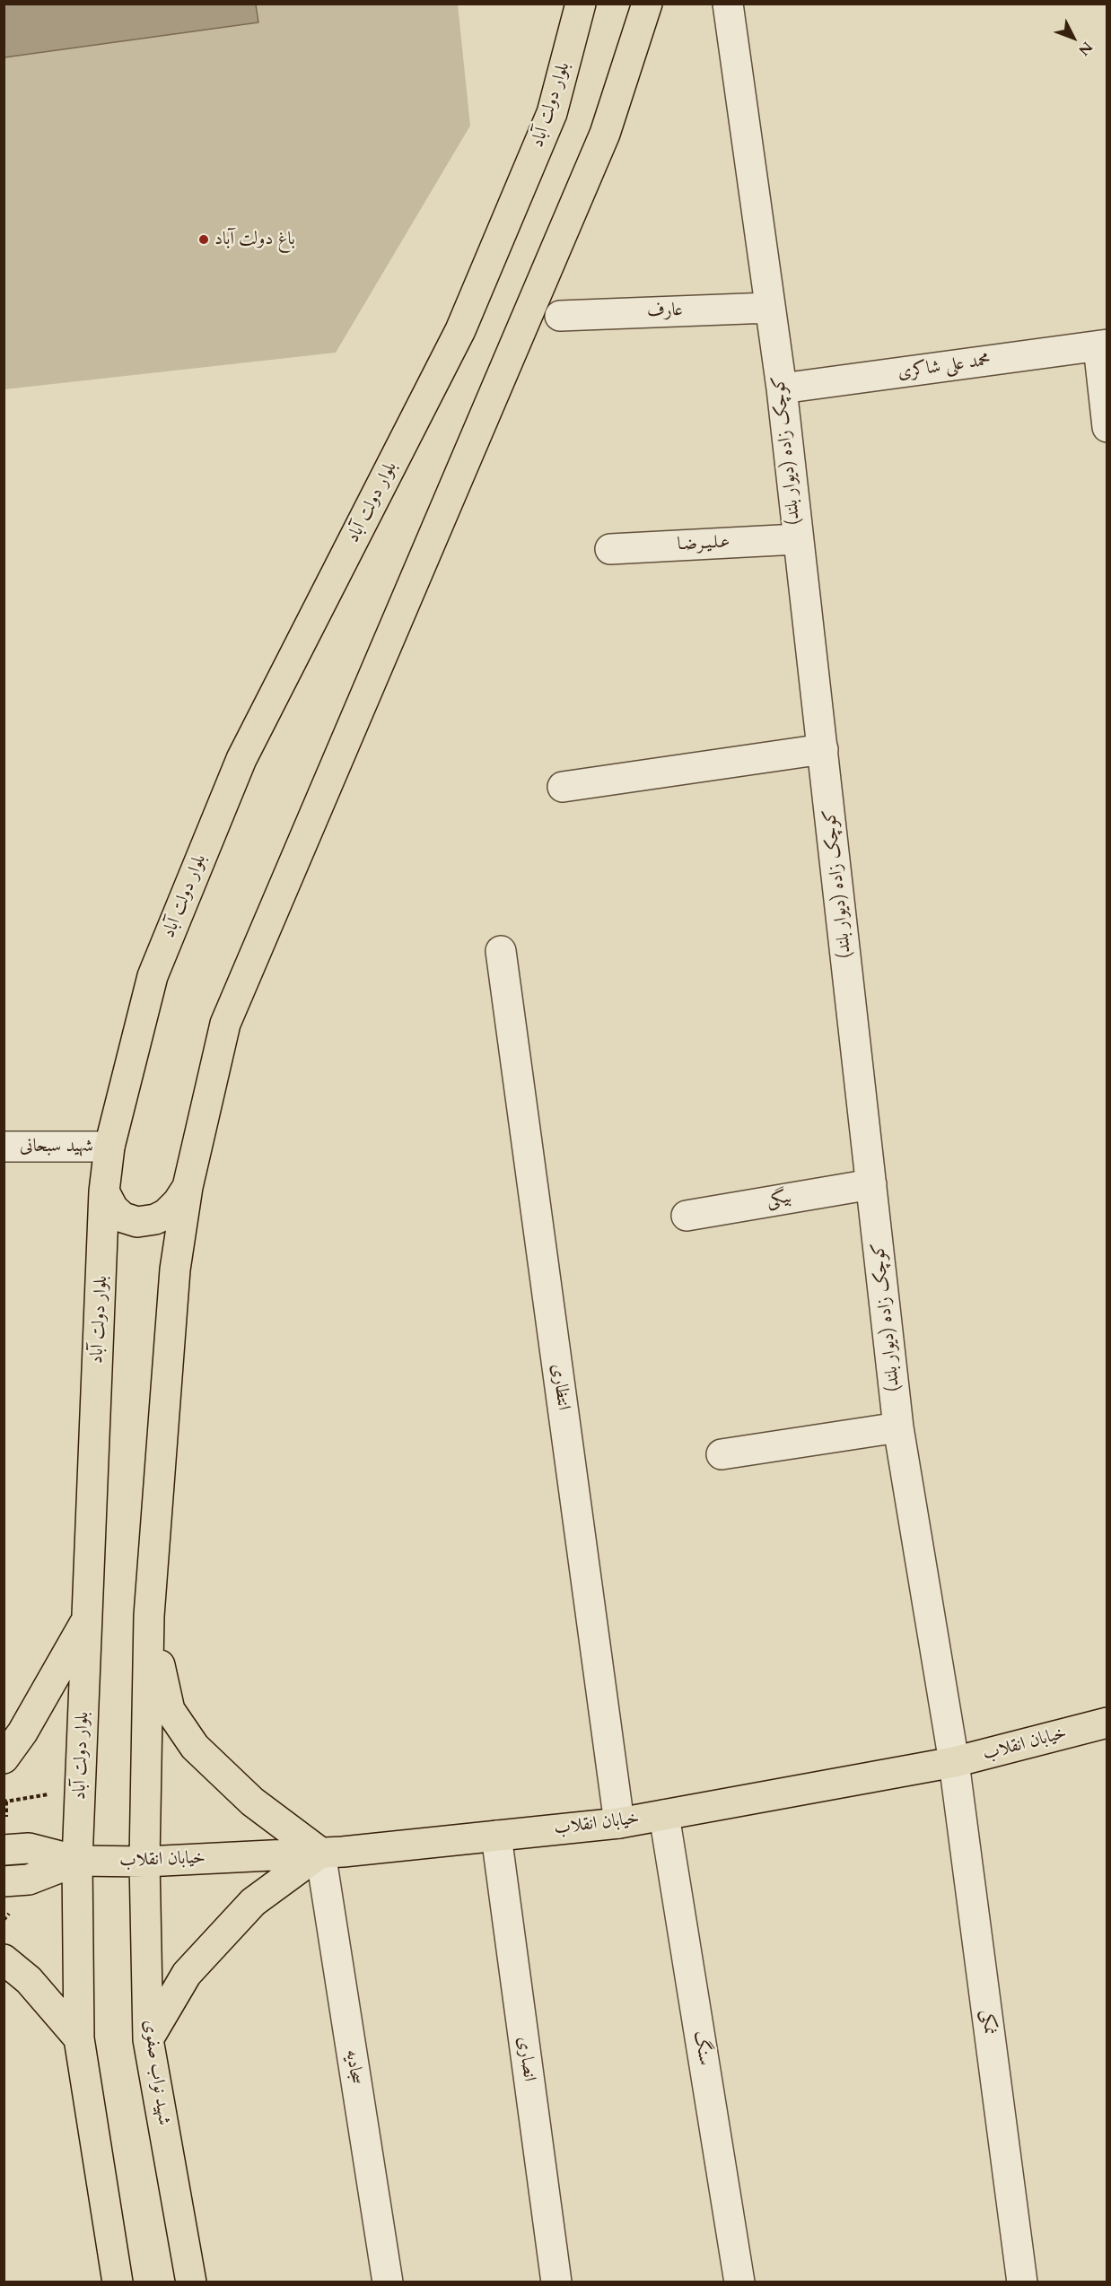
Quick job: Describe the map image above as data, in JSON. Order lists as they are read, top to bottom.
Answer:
{
  "streets": {
    "main road": ["بلوار دولت آباد", "خیابان انقلاب", "شهید نواب صفوی"],
    "street": [
      "عارف",
      "محمد علی شاکری",
      "کوچک زاده (دیوار بلند)",
      "عـلـیـرضـا",
      "شهید سبحانی",
      "بیگی",
      "انتظاری",
      "نمکی",
      "سنگ",
      "انصاری",
      "سجادیه"
    ]
  },
  "crossings": [
    ["بلوار دولت آباد", "شهید سبحانی"],
    ["بلوار دولت آباد", "خیابان انقلاب"],
    ["عارف", "کوچک زاده (دیوار بلند)"],
    ["محمد علی شاکری", "کوچک زاده (دیوار بلند)"],
    ["کوچک زاده (دیوار بلند)", "عـلـیـرضـا"],
    ["کوچک زاده (دیوار بلند)", "بیگی"],
    ["کوچک زاده (دیوار بلند)", "خیابان انقلاب"],
    ["کوچک زاده (دیوار بلند)", "نمکی"],
    ["انتظاری", "خیابان انقلاب"],
    ["خیابان انقلاب", "نمکی"],
    ["خیابان انقلاب", "سنگ"],
    ["خیابان انقلاب", "انصاری"],
    ["خیابان انقلاب", "سجادیه"],
    ["خیابان انقلاب", "شهید نواب صفوی"]
  ],
  "places": ["باغ دولت آباد"],
  "north": "bottom right"
}
